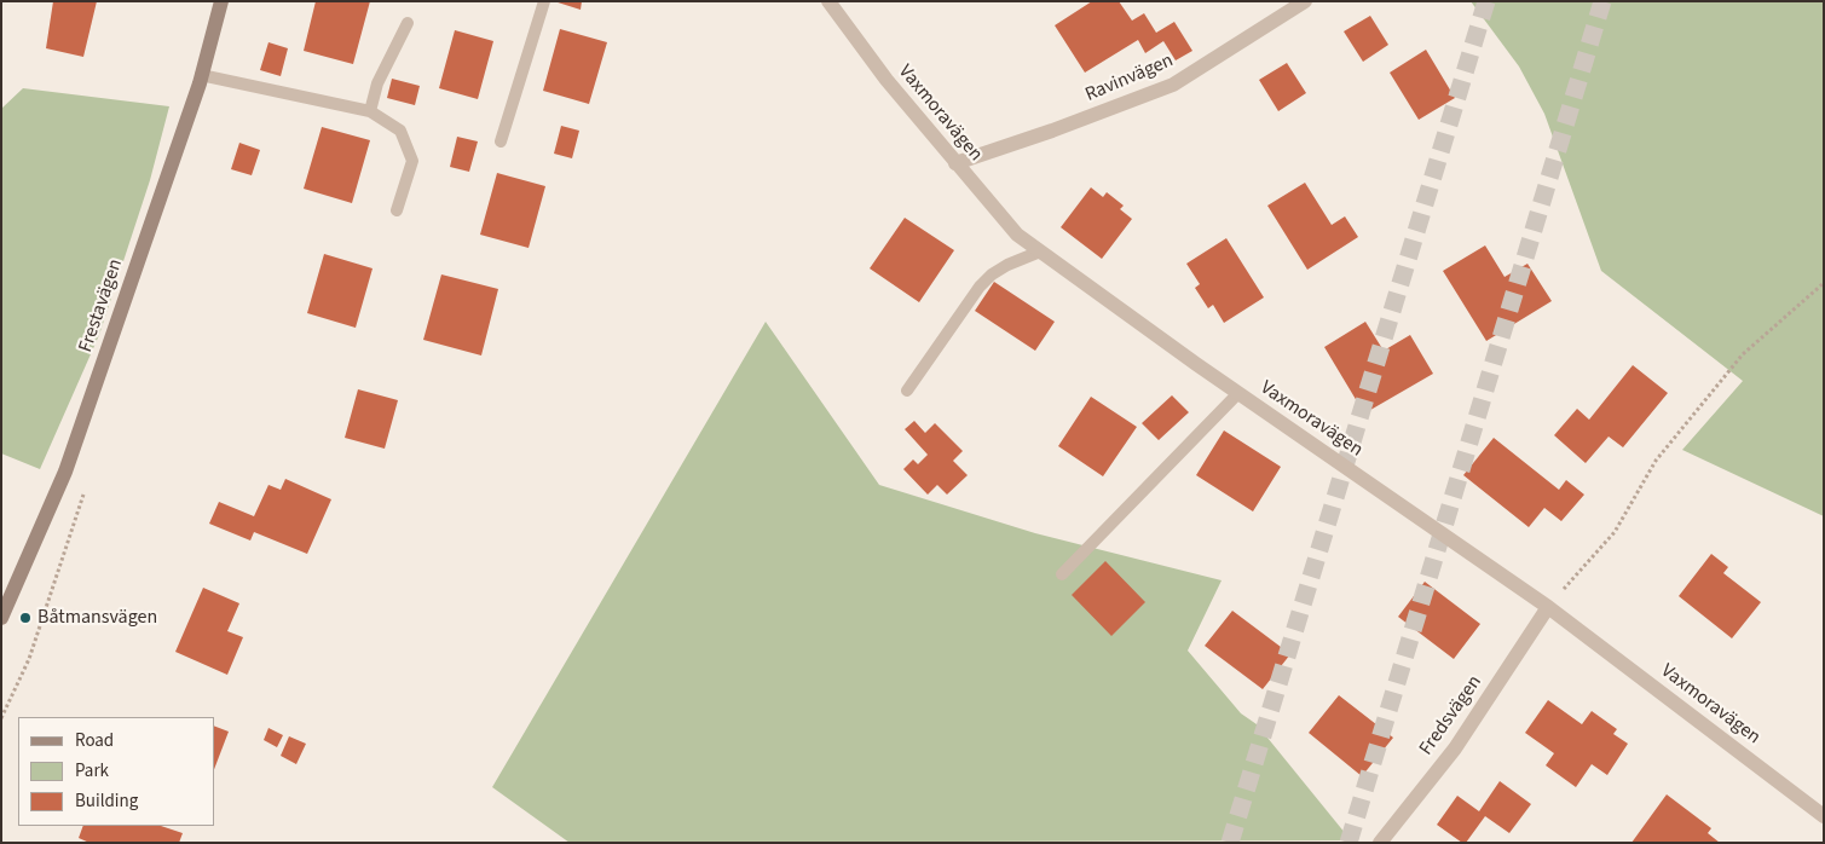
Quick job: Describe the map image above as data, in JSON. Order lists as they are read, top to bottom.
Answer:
{
  "streets": {
    "street": [
      "Ravinvägen",
      "Vaxmoravägen",
      "Frestavägen",
      "Fredsvägen"
    ]
  },
  "crossings": [
    ["Ravinvägen", "Vaxmoravägen"],
    ["Vaxmoravägen", "Fredsvägen"]
  ],
  "places": ["Båtmansvägen"],
  "legend": ["Road", "Park", "Building"]
}
